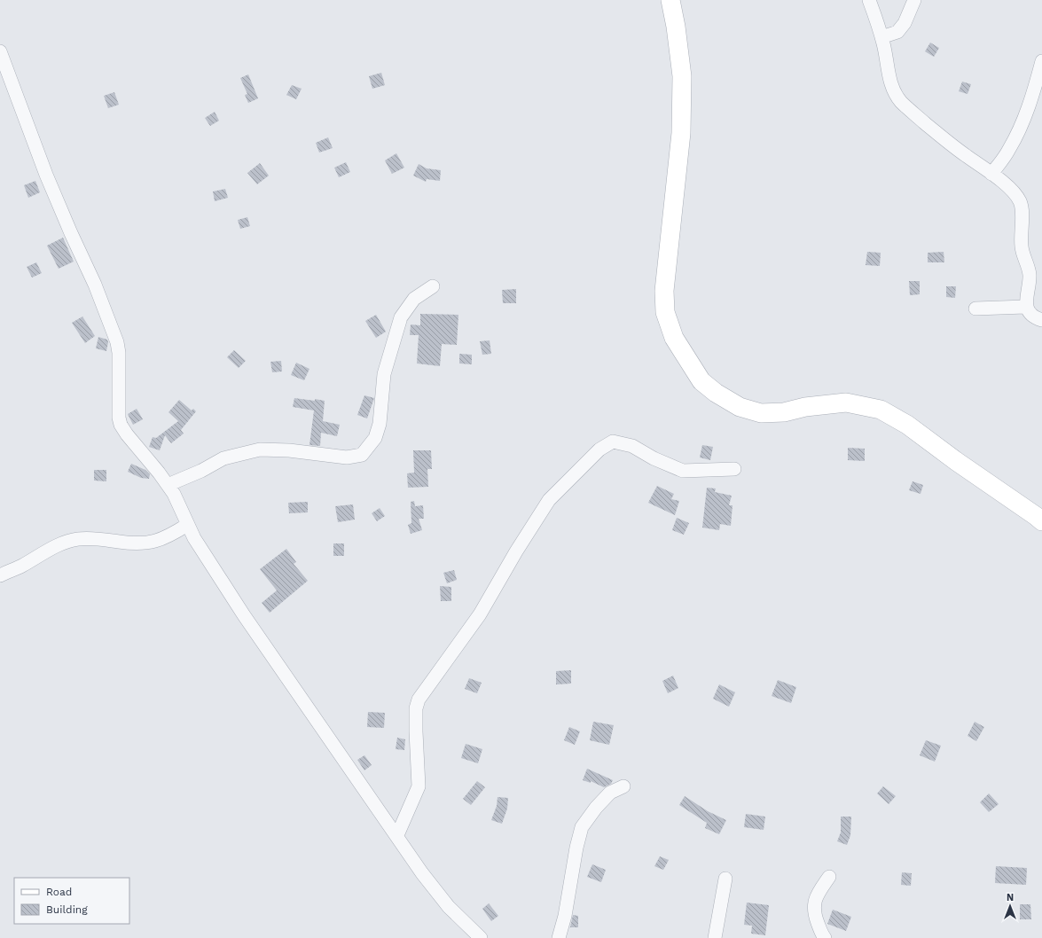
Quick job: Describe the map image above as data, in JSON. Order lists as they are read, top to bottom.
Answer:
{
  "legend": ["Road", "Building"],
  "north": "top"
}
